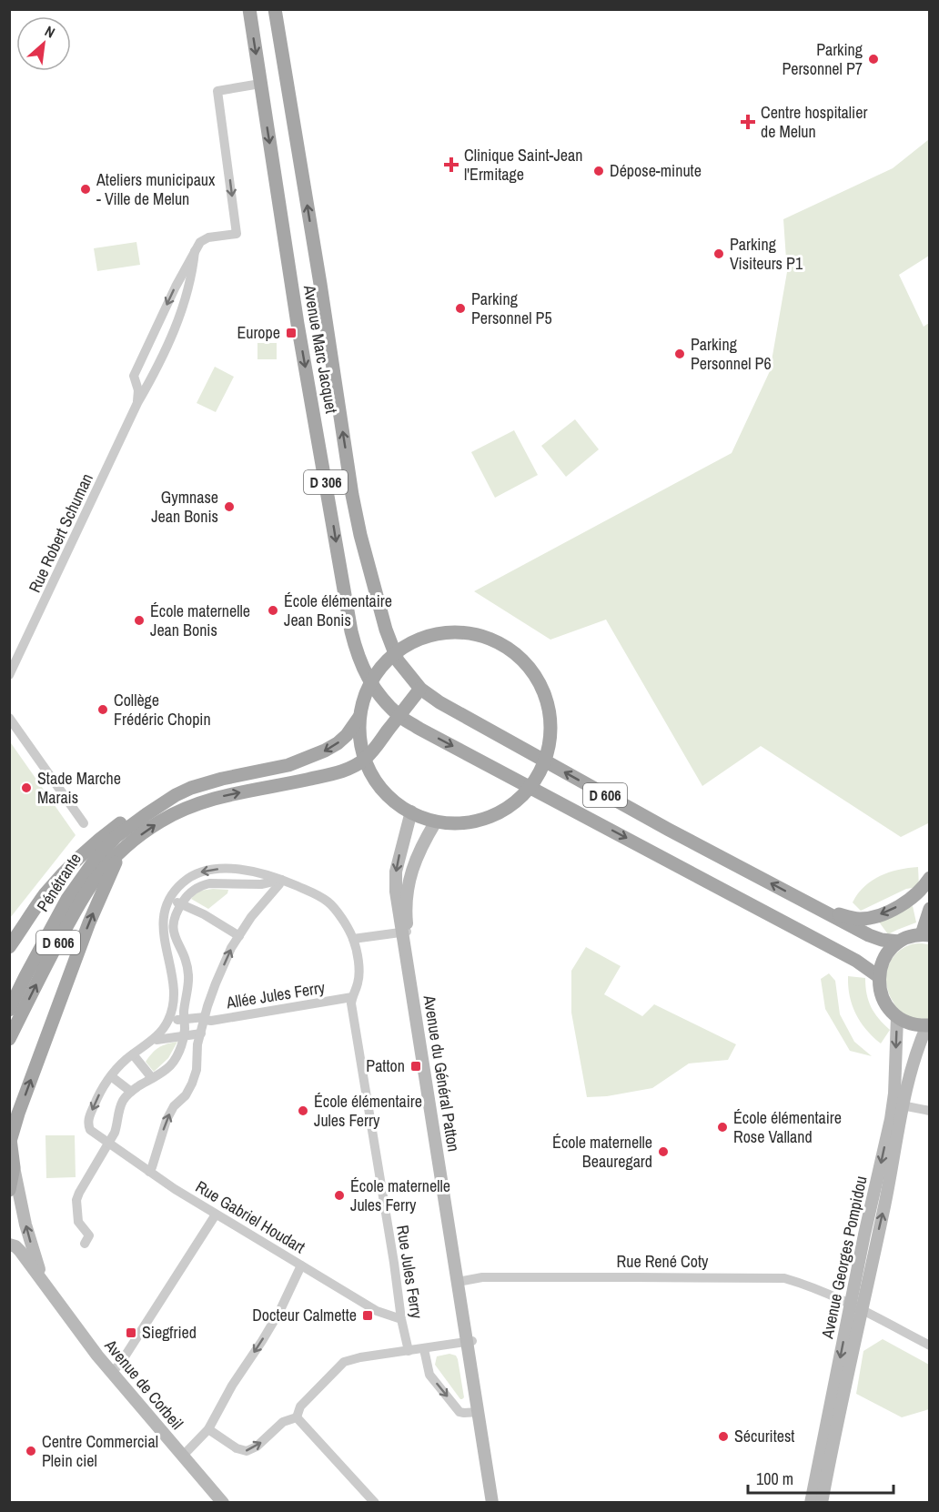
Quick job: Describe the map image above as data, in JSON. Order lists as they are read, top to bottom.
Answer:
{
  "streets": {
    "main road": [
      "Avenue Marc Jacquet",
      "D 306",
      "D 606",
      "Pénétrante",
      "Avenue du Général Patton",
      "Avenue Georges Pompidou",
      "Avenue de Corbeil"
    ],
    "street": [
      "Rue Robert Schuman",
      "Allée Jules Ferry",
      "Rue Gabriel Houdart",
      "Rue René Coty",
      "Rue Jules Ferry"
    ]
  },
  "crossings": [
    ["Avenue Marc Jacquet", "D 606"],
    ["D 606", "Pénétrante"],
    ["Allée Jules Ferry", "Rue Jules Ferry"],
    ["Avenue du Général Patton", "Rue René Coty"],
    ["Rue Gabriel Houdart", "Rue Jules Ferry"],
    ["Avenue Georges Pompidou", "Rue René Coty"]
  ],
  "places": {
    "other": [
      "Parking Personnel P7",
      "Dépose-minute",
      "Ateliers municipaux - Ville de Melun",
      "Parking Visiteurs P1",
      "Parking Personnel P5",
      "Parking Personnel P6",
      "Gymnase Jean Bonis",
      "École élémentaire Jean Bonis",
      "École maternelle Jean Bonis",
      "Collège Frédéric Chopin",
      "Stade Marche Marais",
      "École élémentaire Jules Ferry",
      "École élémentaire Rose Valland",
      "École maternelle Beauregard",
      "École maternelle Jules Ferry",
      "Sécuritest",
      "Centre Commercial Plein ciel"
    ],
    "health": ["Centre hospitalier de Melun", "Clinique Saint-Jean l'Ermitage"],
    "transit": [
      "Europe",
      "Patton",
      "Docteur Calmette",
      "Siegfried"
    ]
  },
  "scale_bar": "100 m",
  "north": "top right"
}
